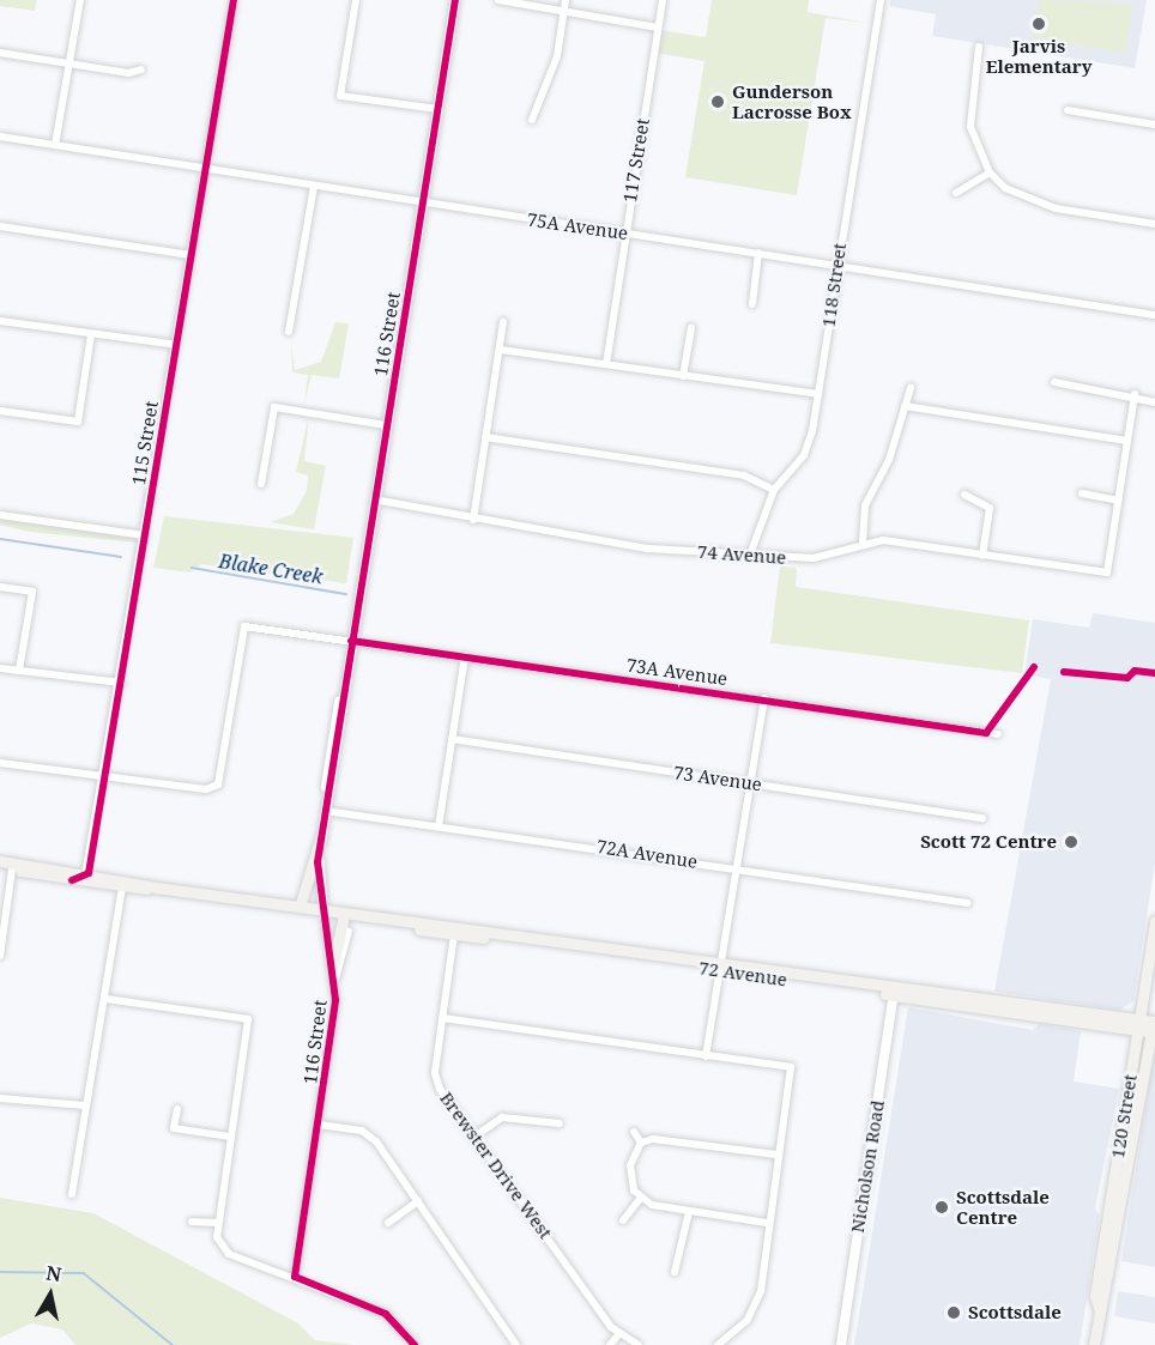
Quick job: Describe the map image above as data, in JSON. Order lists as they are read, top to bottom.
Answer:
{
  "streets": {
    "main road": ["72 Avenue", "120 Street"],
    "street": [
      "117 Street",
      "75A Avenue",
      "118 Street",
      "116 Street",
      "115 Street",
      "74 Avenue",
      "73A Avenue",
      "73 Avenue",
      "72A Avenue",
      "Brewster Drive West",
      "Nicholson Road"
    ]
  },
  "crossings": [
    ["117 Street", "75A Avenue"],
    ["75A Avenue", "118 Street"],
    ["75A Avenue", "116 Street"],
    ["75A Avenue", "115 Street"],
    ["118 Street", "74 Avenue"],
    ["116 Street", "74 Avenue"],
    ["116 Street", "73A Avenue"],
    ["116 Street", "72A Avenue"],
    ["116 Street", "72 Avenue"],
    ["115 Street", "73A Avenue"],
    ["115 Street", "72 Avenue"],
    ["72 Avenue", "120 Street"],
    ["72 Avenue", "Brewster Drive West"],
    ["72 Avenue", "Nicholson Road"]
  ],
  "water": ["Blake Creek"],
  "places": [
    "Jarvis Elementary",
    "Gunderson Lacrosse Box",
    "Scott 72 Centre",
    "Scottsdale Centre",
    "Scottsdale"
  ],
  "north": "top"
}
